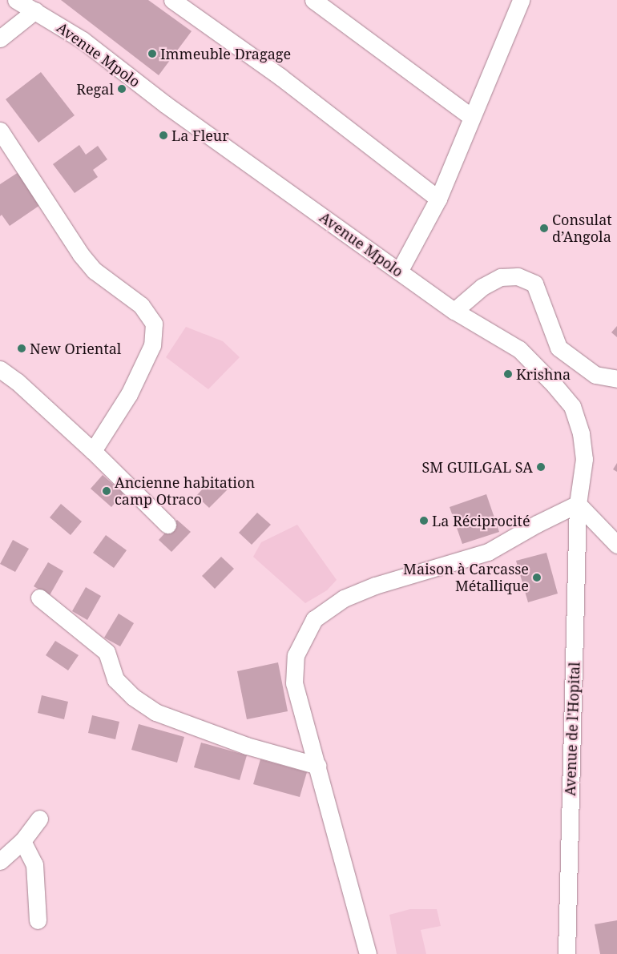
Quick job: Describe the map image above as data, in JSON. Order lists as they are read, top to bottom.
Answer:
{
  "streets": {
    "street": ["Avenue Mpolo", "Avenue de l'Hopital"]
  },
  "crossings": [
    ["Avenue Mpolo", "Avenue de l'Hopital"]
  ],
  "places": [
    "Immeuble Dragage",
    "Regal",
    "La Fleur",
    "Consulat d’Angola",
    "New Oriental",
    "Krishna",
    "SM GUILGAL SA",
    "Ancienne habitation camp Otraco",
    "La Réciprocité",
    "Maison à Carcasse Métallique"
  ]
}
